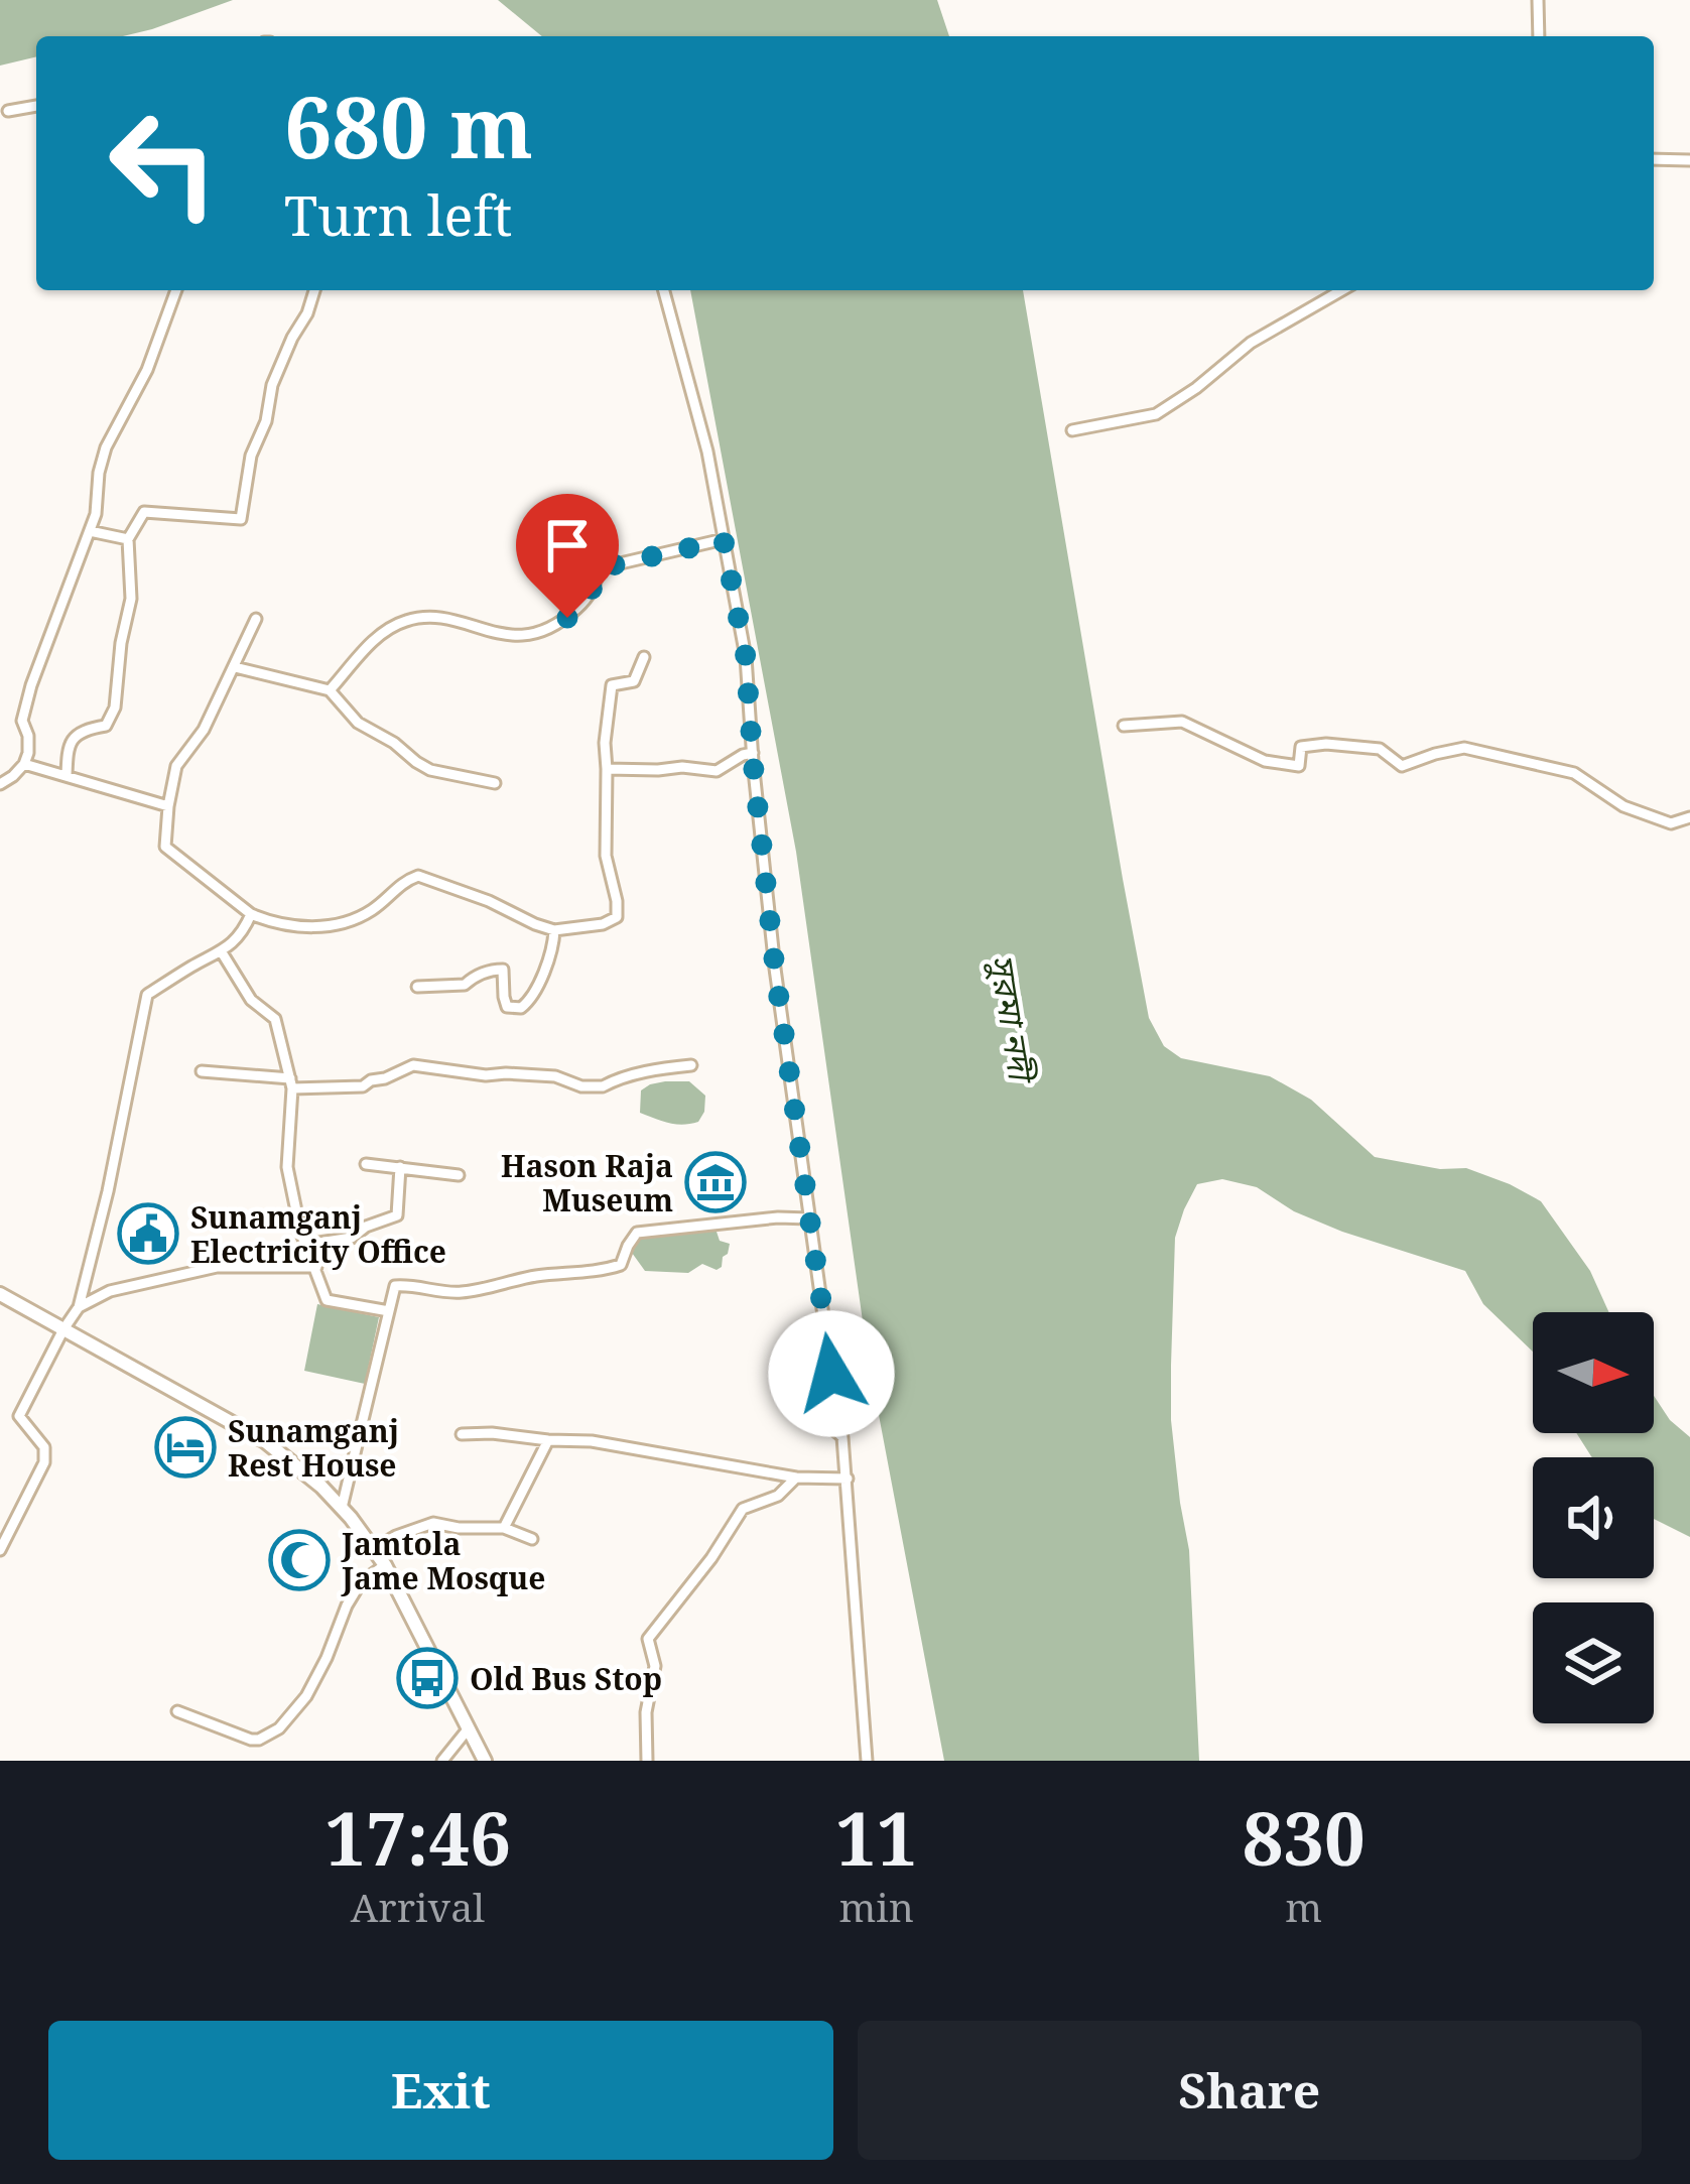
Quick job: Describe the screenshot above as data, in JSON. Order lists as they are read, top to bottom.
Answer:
{
  "water": ["সুরমা নদী"],
  "places": {
    "museum": ["Hason Raja Museum"],
    "public building": ["Sunamganj Electricity Office"],
    "hotel": ["Sunamganj Rest House"],
    "mosque": ["Jamtola Jame Mosque"],
    "bus stop": ["Old Bus Stop"]
  },
  "north": "right",
  "page": {
    "turn": ["680 m", "Turn left"],
    "eta": [
      "17:46",
      "Arrival",
      "11",
      "min",
      "830",
      "m"
    ],
    "buttons": ["Exit", "Share"]
  }
}
